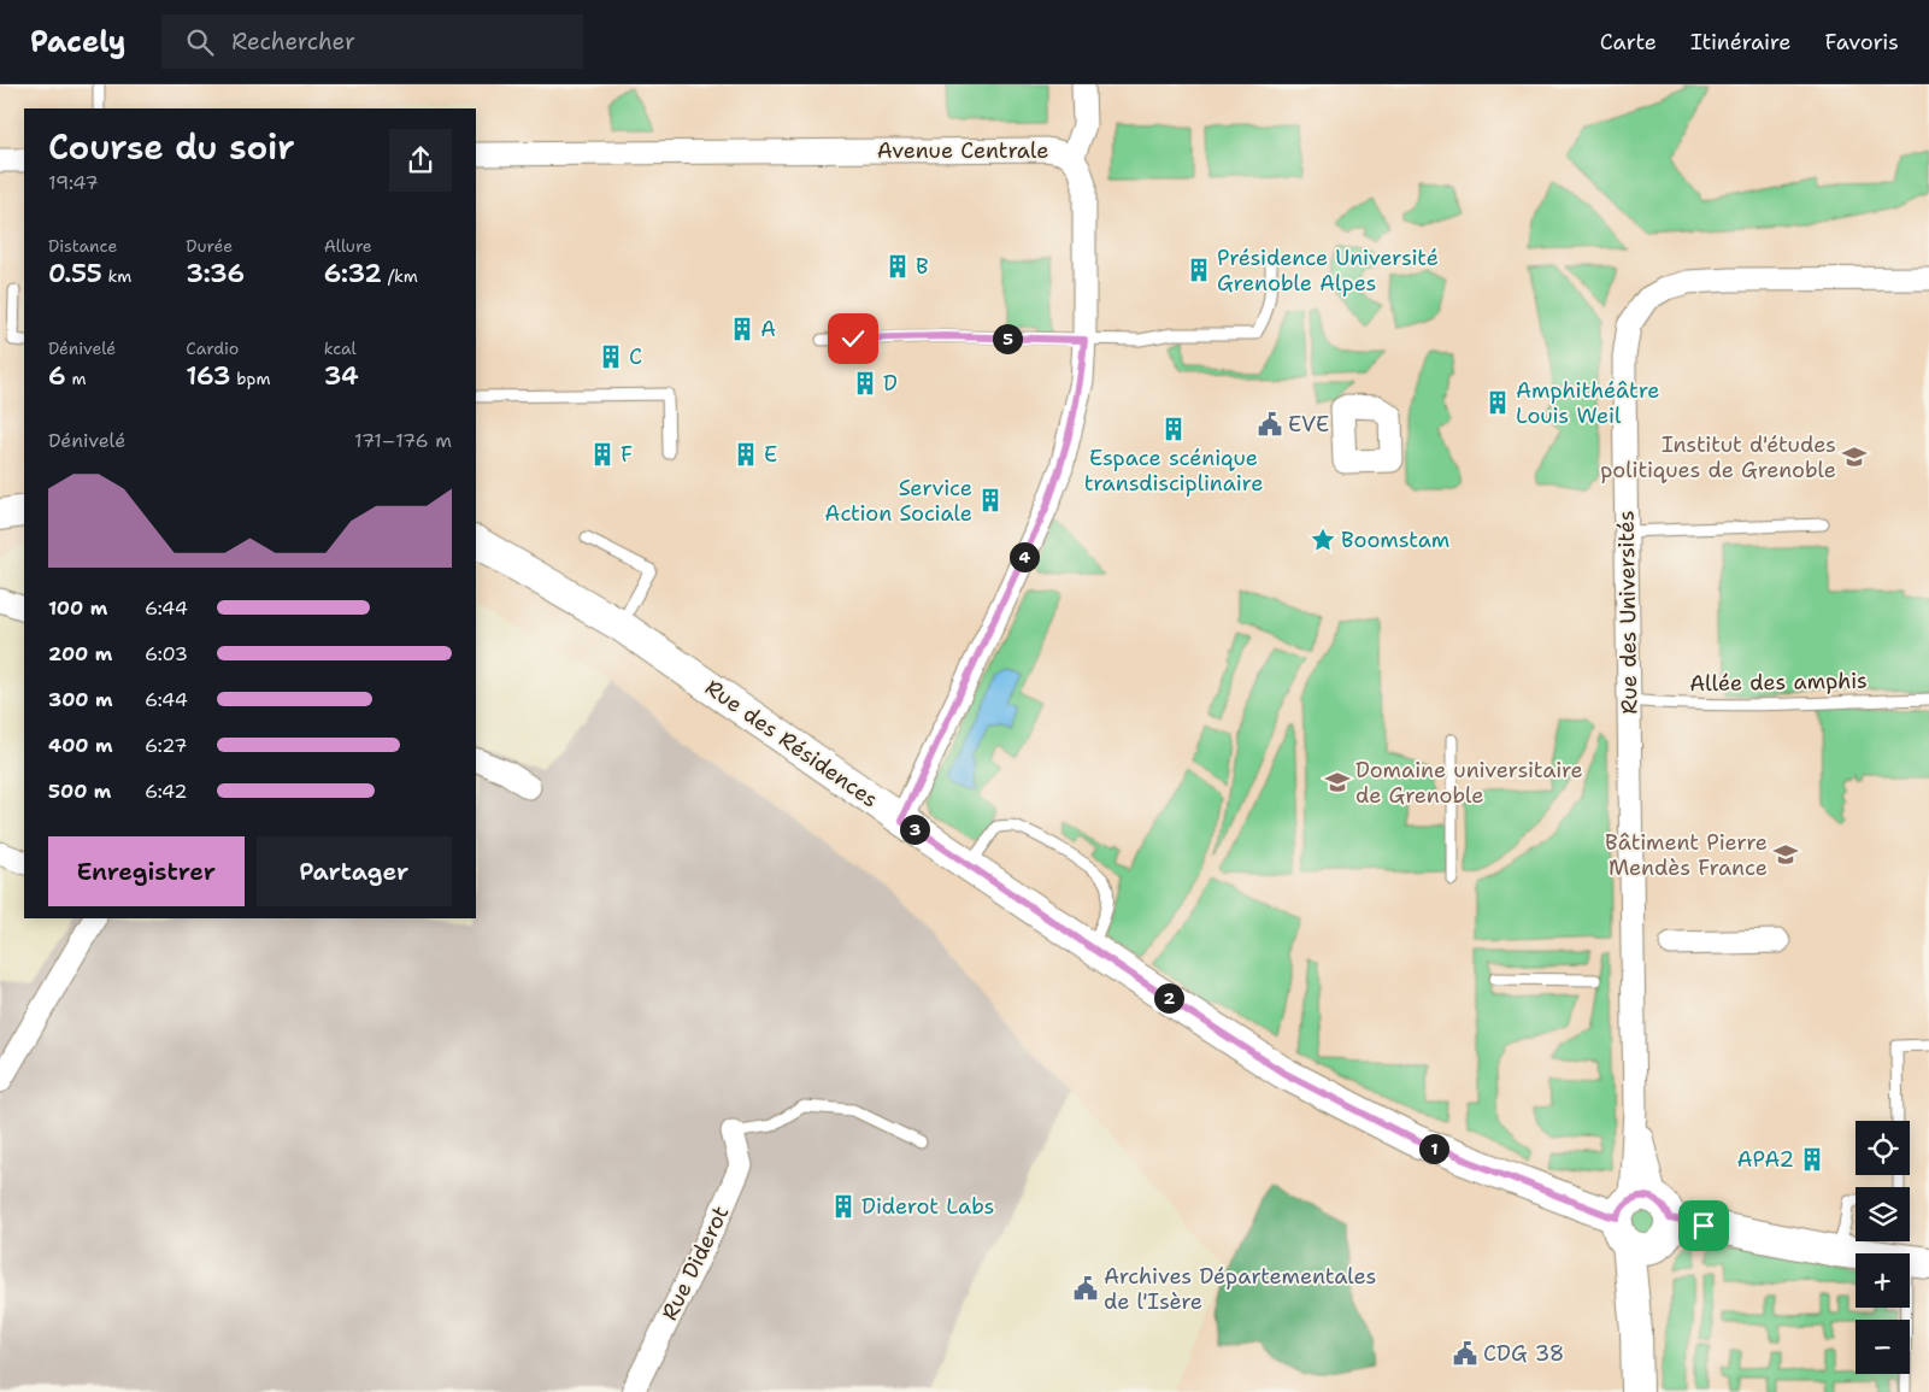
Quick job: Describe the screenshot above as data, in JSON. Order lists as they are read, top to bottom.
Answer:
{
  "streets": {
    "street": [
      "Avenue Centrale",
      "Rue des Universités",
      "Rue des Résidences",
      "Rue Diderot"
    ],
    "lane": ["Allée des amphis"]
  },
  "crossings": [
    ["Avenue Centrale", "Rue des Résidences"],
    ["Rue des Universités", "Allée des amphis"],
    ["Rue des Universités", "Rue des Résidences"]
  ],
  "places": {
    "building": [
      "B",
      "Présidence Université Grenoble Alpes",
      "A",
      "C",
      "D",
      "Amphithéâtre Louis Weil",
      "Espace scénique transdisciplinaire",
      "F",
      "E",
      "Service Action Sociale",
      "APA2",
      "Diderot Labs"
    ],
    "public building": ["EVE", "Archives Départementales de l'Isère", "CDG 38"],
    "school or university": ["Institut d'études politiques de Grenoble", "Domaine universitaire de Grenoble", "Bâtiment Pierre Mendès France"],
    "place": ["Boomstam"]
  },
  "page": {
    "header": "Pacely",
    "search": "Rechercher",
    "nav": ["Carte", "Itinéraire", "Favoris"],
    "heading": ["Course du soir", "19:47"],
    "stats": [
      ["Distance", "0.55 km"],
      ["Durée", "3:36"],
      ["Allure", "6:32 /km"],
      ["Dénivelé", "6 m"],
      ["Cardio", "163 bpm"],
      ["kcal", "34"]
    ],
    "pins": [
      "5",
      "4",
      "3",
      "2",
      "1"
    ],
    "chart": ["Dénivelé", "171–176 m"],
    "list": [
      {
        "name": "100 m",
        "note": "6:44"
      },
      {
        "name": "200 m",
        "note": "6:03"
      },
      {
        "name": "300 m",
        "note": "6:44"
      },
      {
        "name": "400 m",
        "note": "6:27"
      },
      {
        "name": "500 m",
        "note": "6:42"
      }
    ],
    "buttons": ["Enregistrer", "Partager"],
    "map_buttons": ["+", "−"]
  }
}
